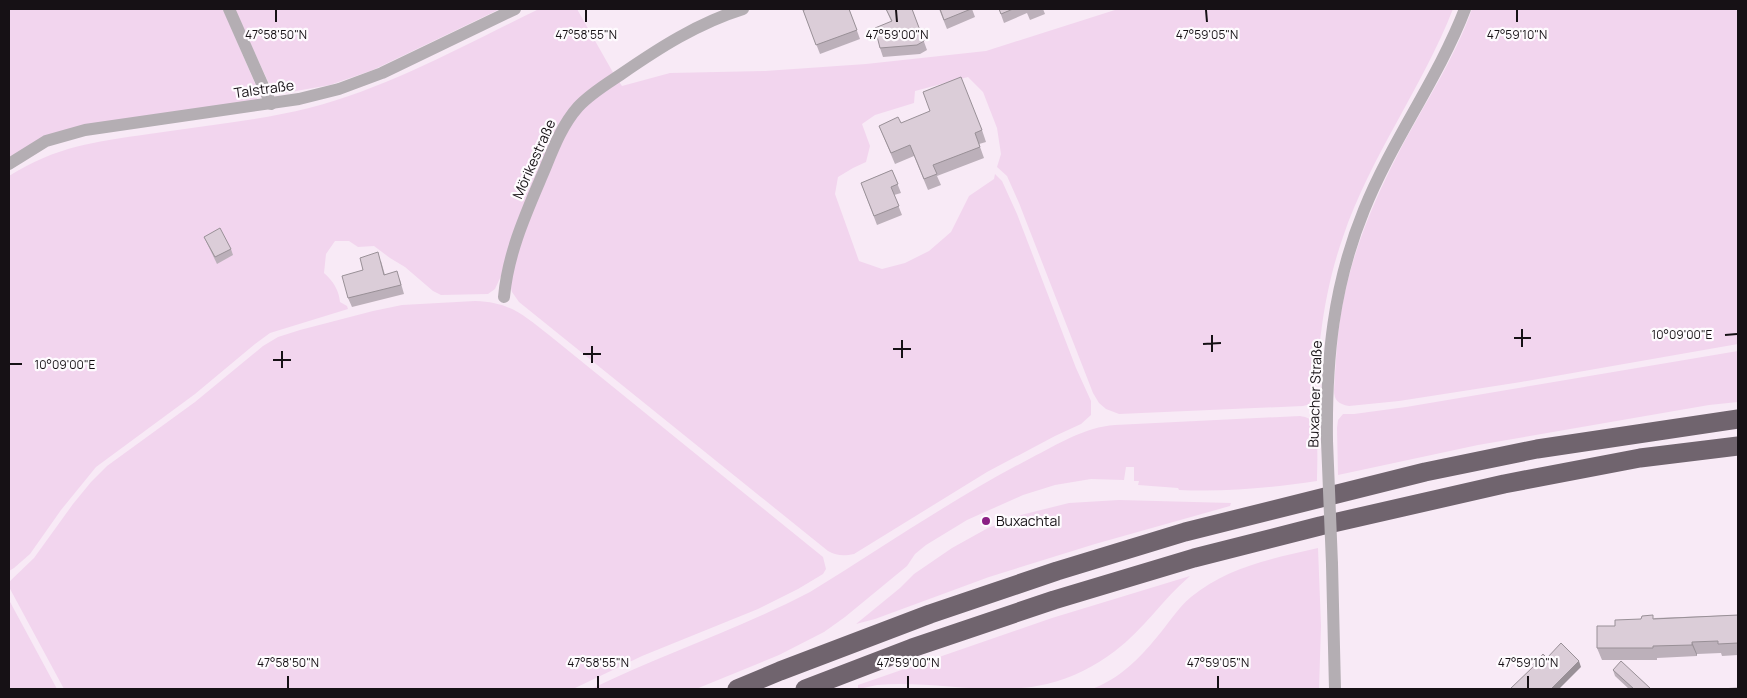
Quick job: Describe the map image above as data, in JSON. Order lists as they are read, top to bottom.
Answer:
{
  "streets": {
    "street": ["Talstraße", "Mörikestraße", "Buxacher Straße"]
  },
  "places": ["Buxachtal"],
  "coordinates": [
    "47°58'50\"N",
    "47°58'55\"N",
    "47°59'00\"N",
    "47°59'05\"N",
    "47°59'10\"N",
    "10°09'00\"E"
  ]
}
